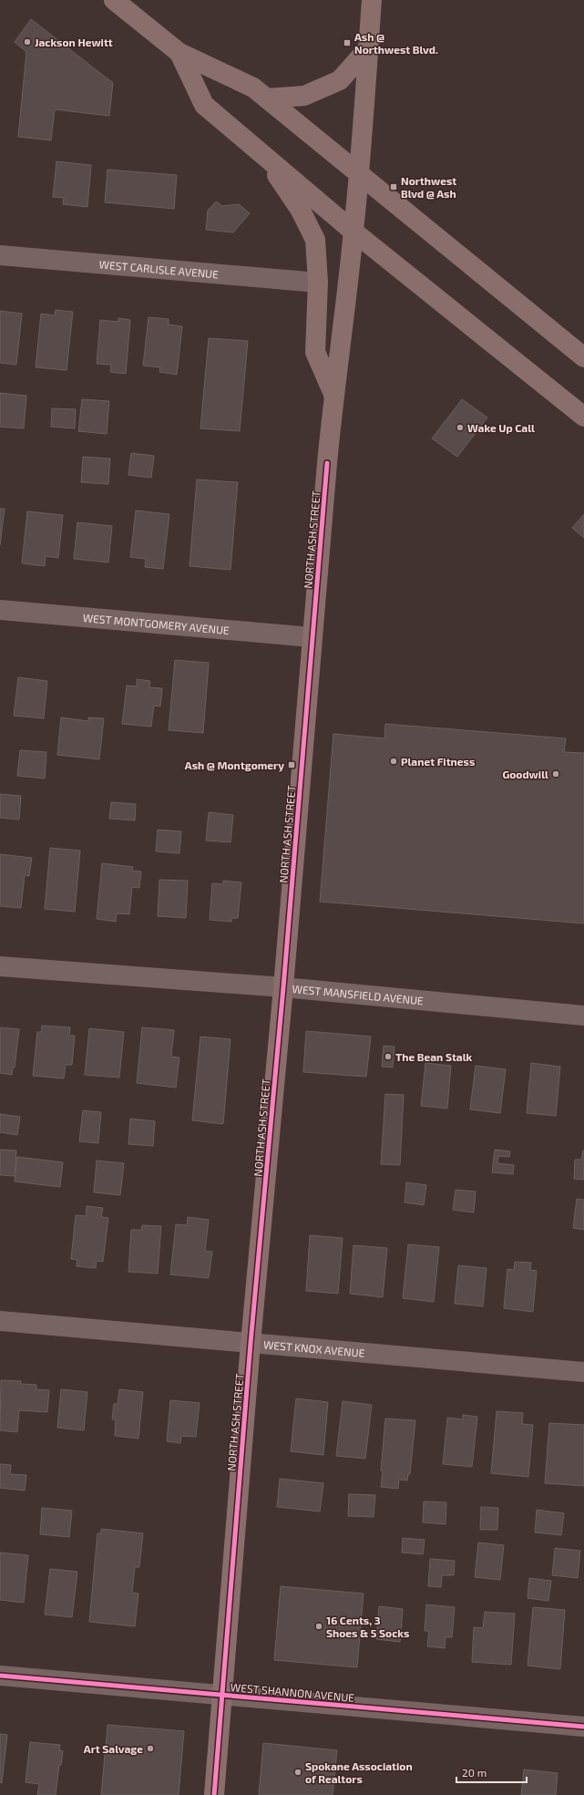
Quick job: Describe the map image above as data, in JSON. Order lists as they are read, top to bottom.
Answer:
{
  "streets": {
    "main road": ["NORTH ASH STREET"],
    "street": [
      "WEST CARLISLE AVENUE",
      "WEST MONTGOMERY AVENUE",
      "WEST MANSFIELD AVENUE",
      "WEST KNOX AVENUE",
      "WEST SHANNON AVENUE"
    ]
  },
  "crossings": [
    ["NORTH ASH STREET", "WEST MONTGOMERY AVENUE"],
    ["NORTH ASH STREET", "WEST MANSFIELD AVENUE"],
    ["NORTH ASH STREET", "WEST KNOX AVENUE"],
    ["NORTH ASH STREET", "WEST SHANNON AVENUE"]
  ],
  "places": {
    "other": [
      "Jackson Hewitt",
      "Wake Up Call",
      "Planet Fitness",
      "Goodwill",
      "The Bean Stalk",
      "16 Cents, 3 Shoes & 5 Socks",
      "Art Salvage",
      "Spokane Association of Realtors"
    ],
    "transit": ["Ash @ Northwest Blvd.", "Northwest Blvd @ Ash", "Ash @ Montgomery"]
  },
  "scale_bar": "20 m"
}
